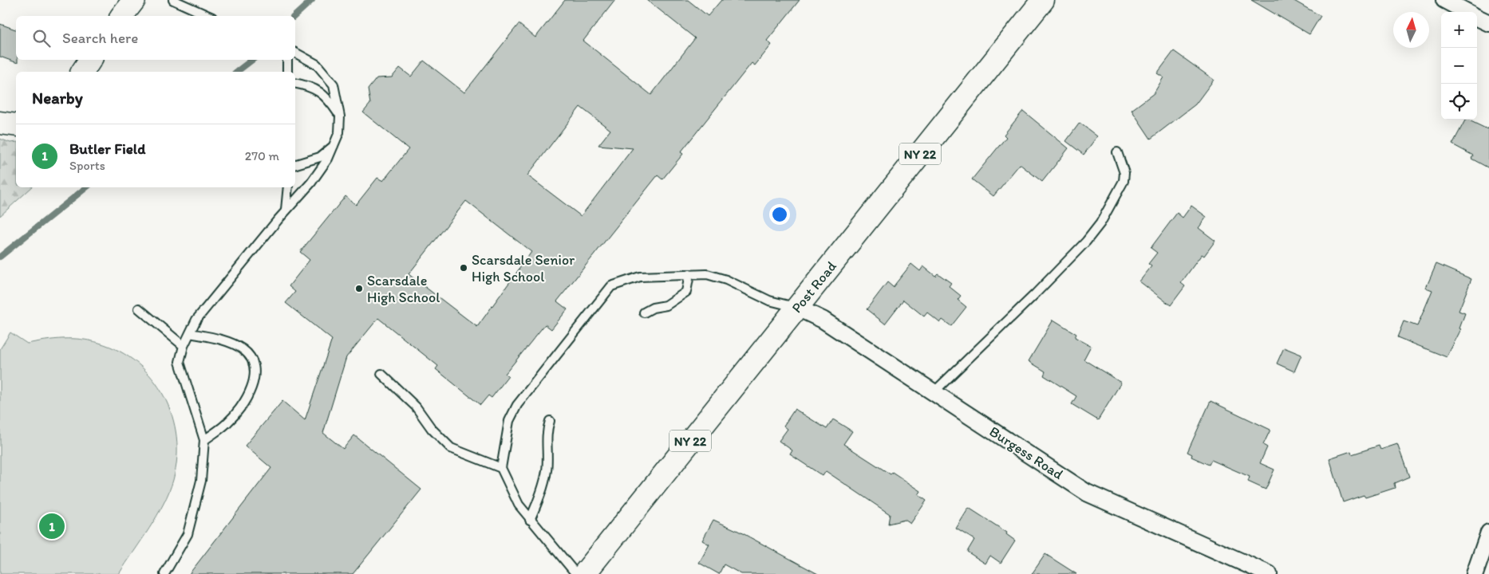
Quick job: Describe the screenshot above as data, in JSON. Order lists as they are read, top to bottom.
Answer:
{
  "streets": {
    "main road": ["NY 22", "Post Road"],
    "street": ["Burgess Road"]
  },
  "crossings": [
    ["Post Road", "Burgess Road"]
  ],
  "places": ["Scarsdale Senior High School", "Scarsdale High School"],
  "north": "top",
  "page": {
    "map_buttons": ["+", "−"],
    "search": "Search here",
    "heading": "Nearby",
    "list": [
      {
        "mark": "1",
        "name": "Butler Field",
        "note": "Sports",
        "value": "270 m"
      }
    ],
    "pins": "1"
  }
}
